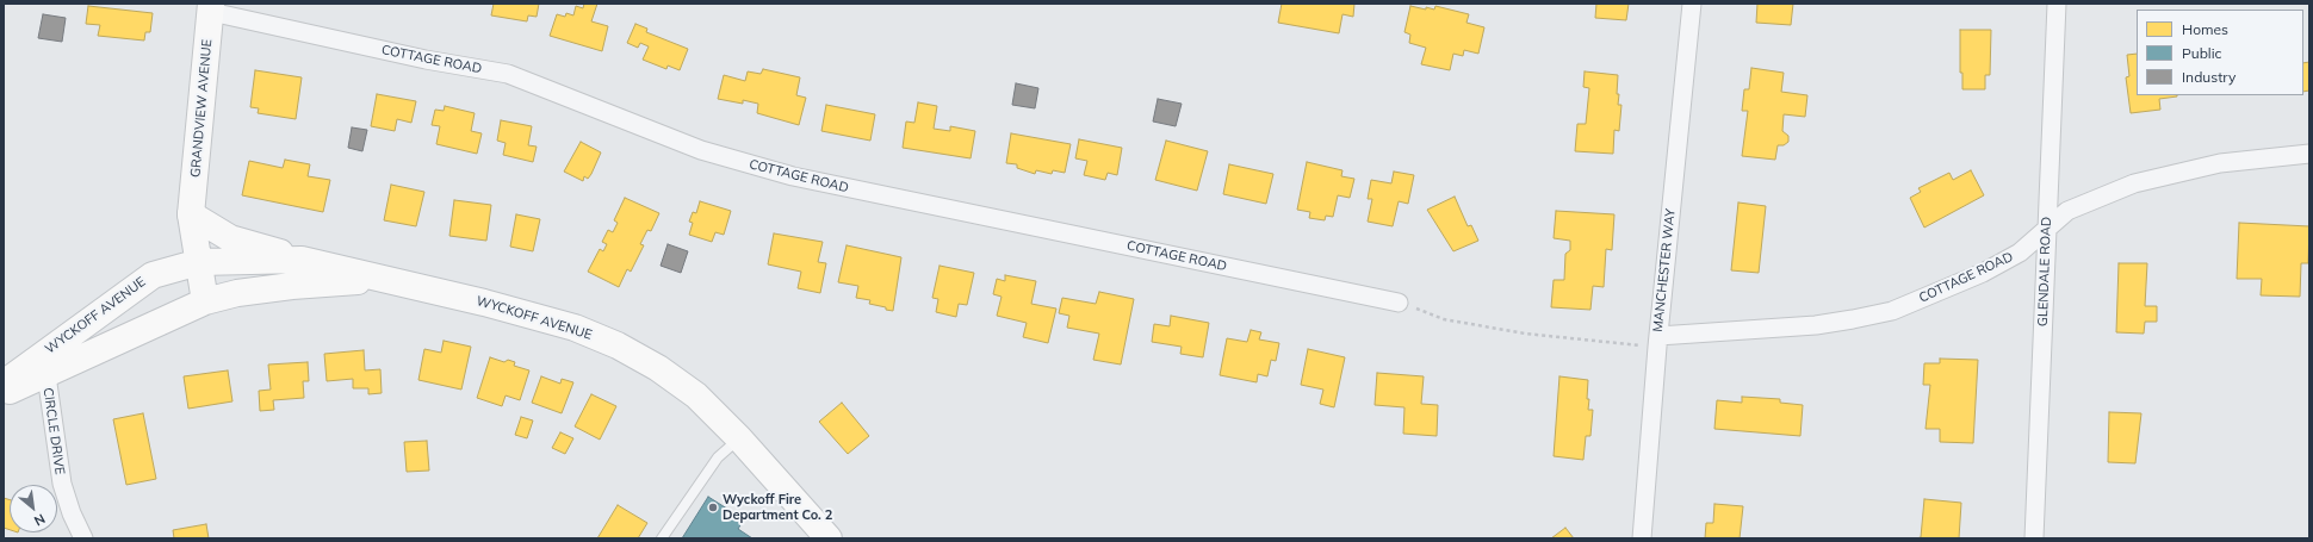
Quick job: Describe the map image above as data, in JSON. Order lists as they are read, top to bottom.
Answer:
{
  "streets": {
    "main road": ["GRANDVIEW AVENUE", "WYCKOFF AVENUE"],
    "street": [
      "COTTAGE ROAD",
      "MANCHESTER WAY",
      "GLENDALE ROAD",
      "CIRCLE DRIVE"
    ]
  },
  "crossings": [
    ["COTTAGE ROAD", "GRANDVIEW AVENUE"],
    ["COTTAGE ROAD", "MANCHESTER WAY"],
    ["COTTAGE ROAD", "GLENDALE ROAD"],
    ["GRANDVIEW AVENUE", "WYCKOFF AVENUE"],
    ["WYCKOFF AVENUE", "CIRCLE DRIVE"]
  ],
  "places": ["Wyckoff Fire Department Co. 2"],
  "legend": ["Homes", "Public", "Industry"],
  "north": "bottom right"
}
